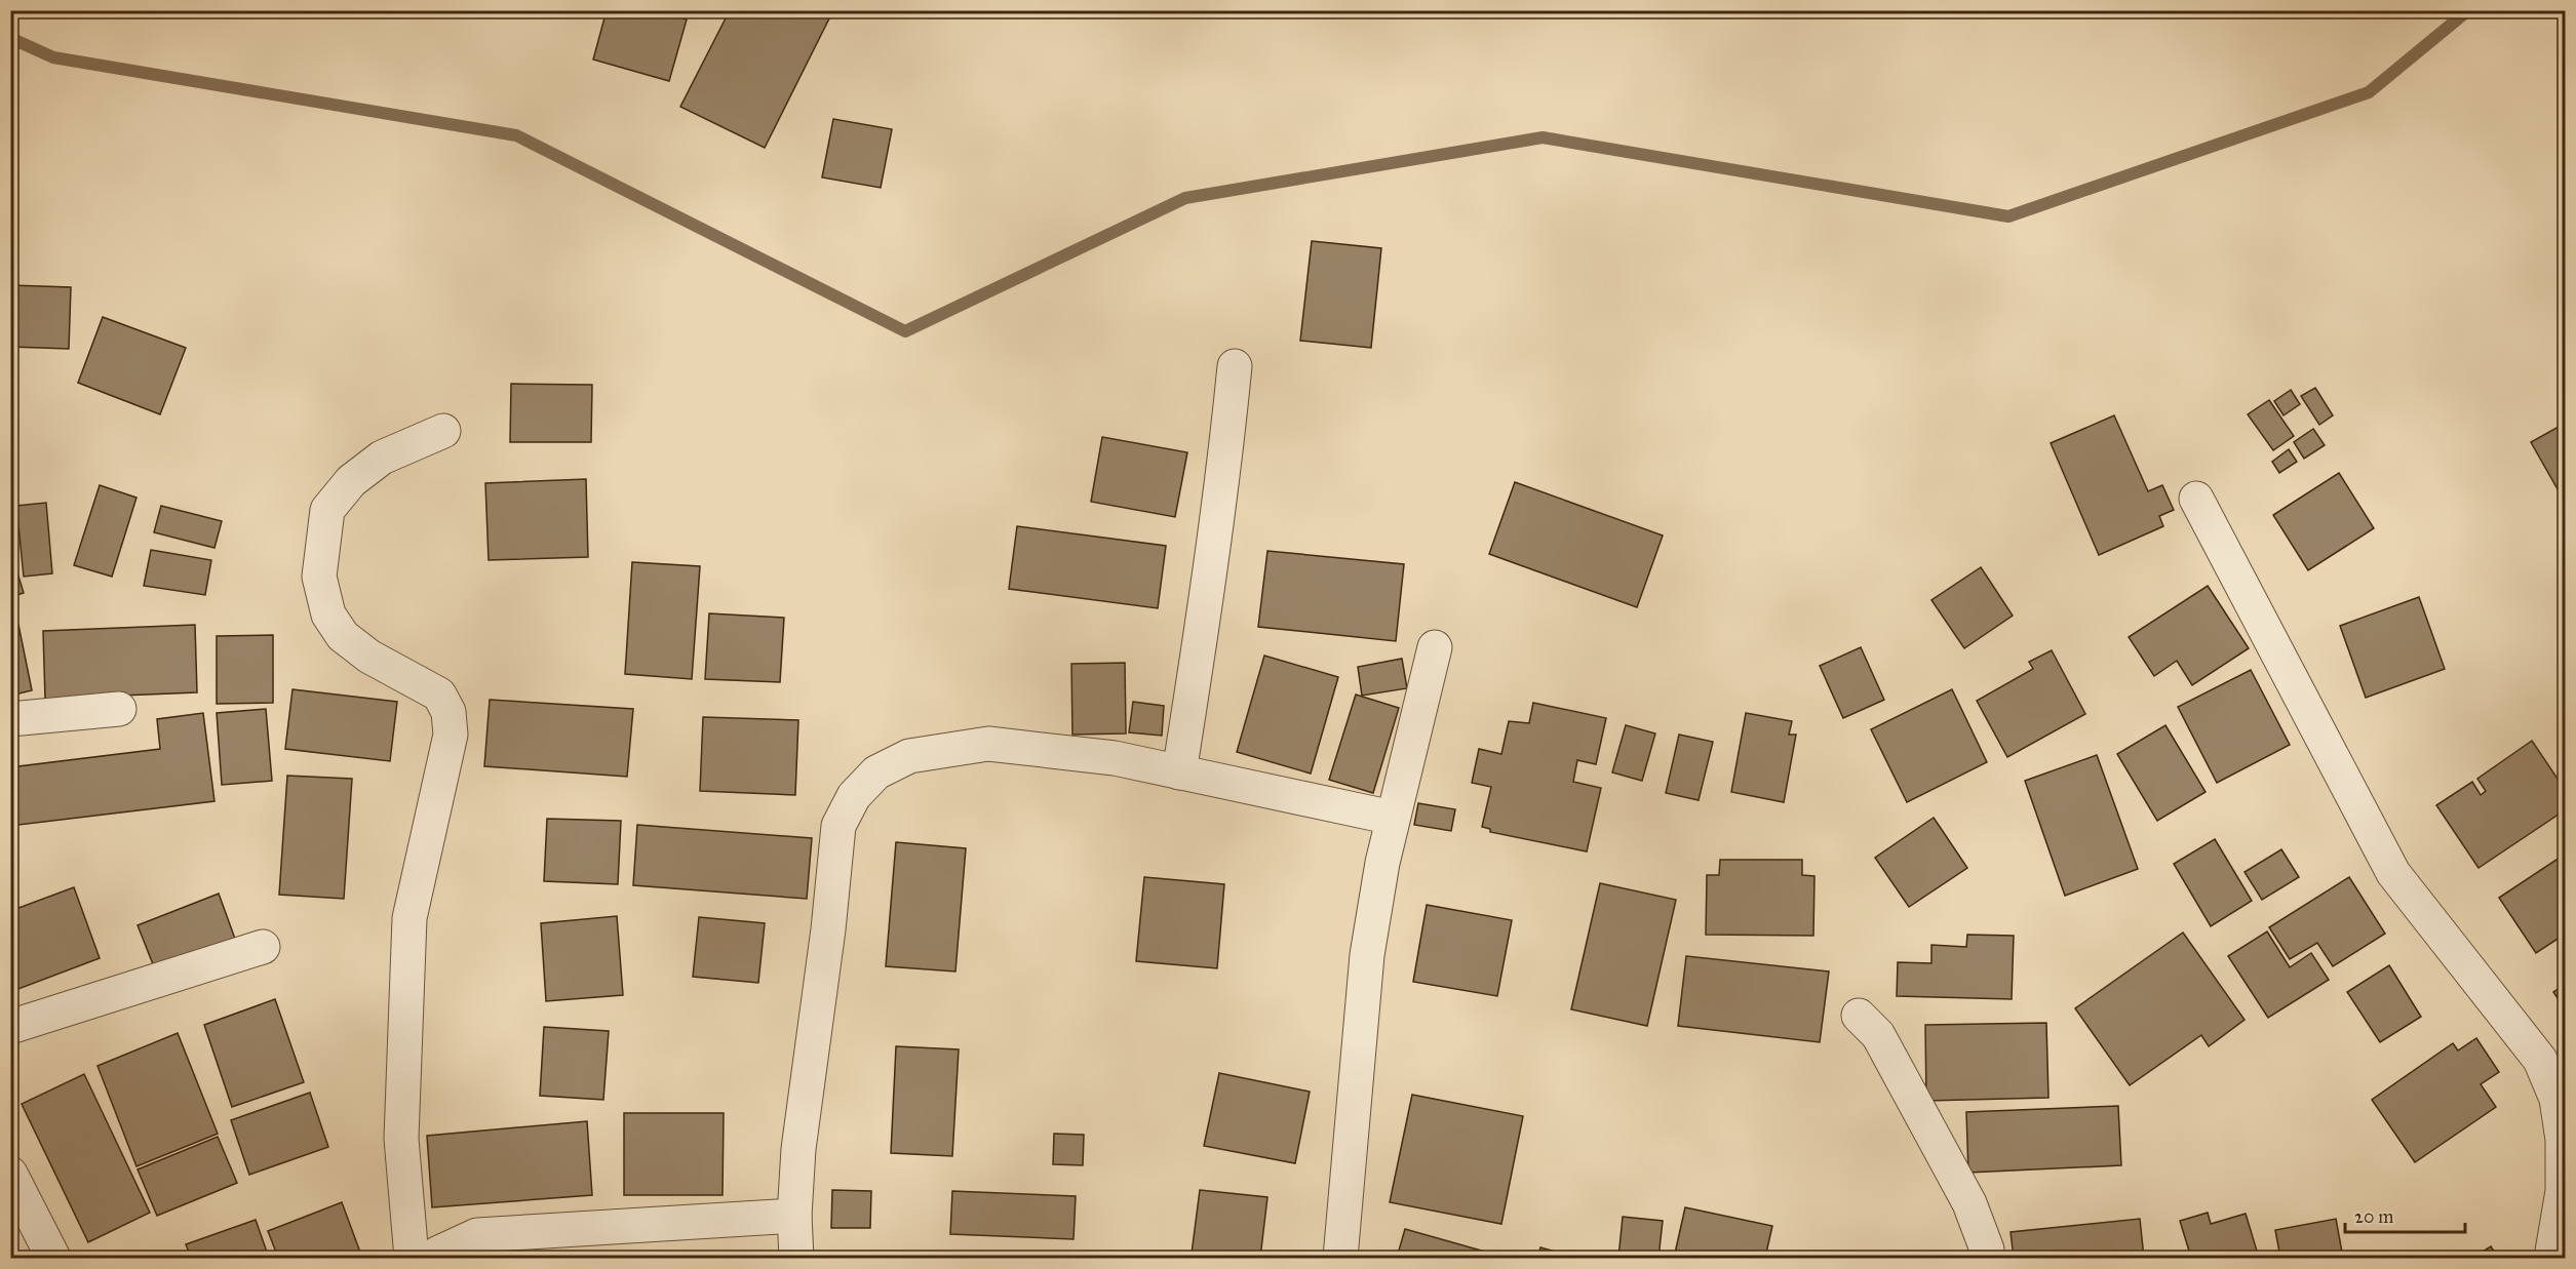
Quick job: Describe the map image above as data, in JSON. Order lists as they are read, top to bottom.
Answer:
{
  "scale_bar": "20 m"
}
